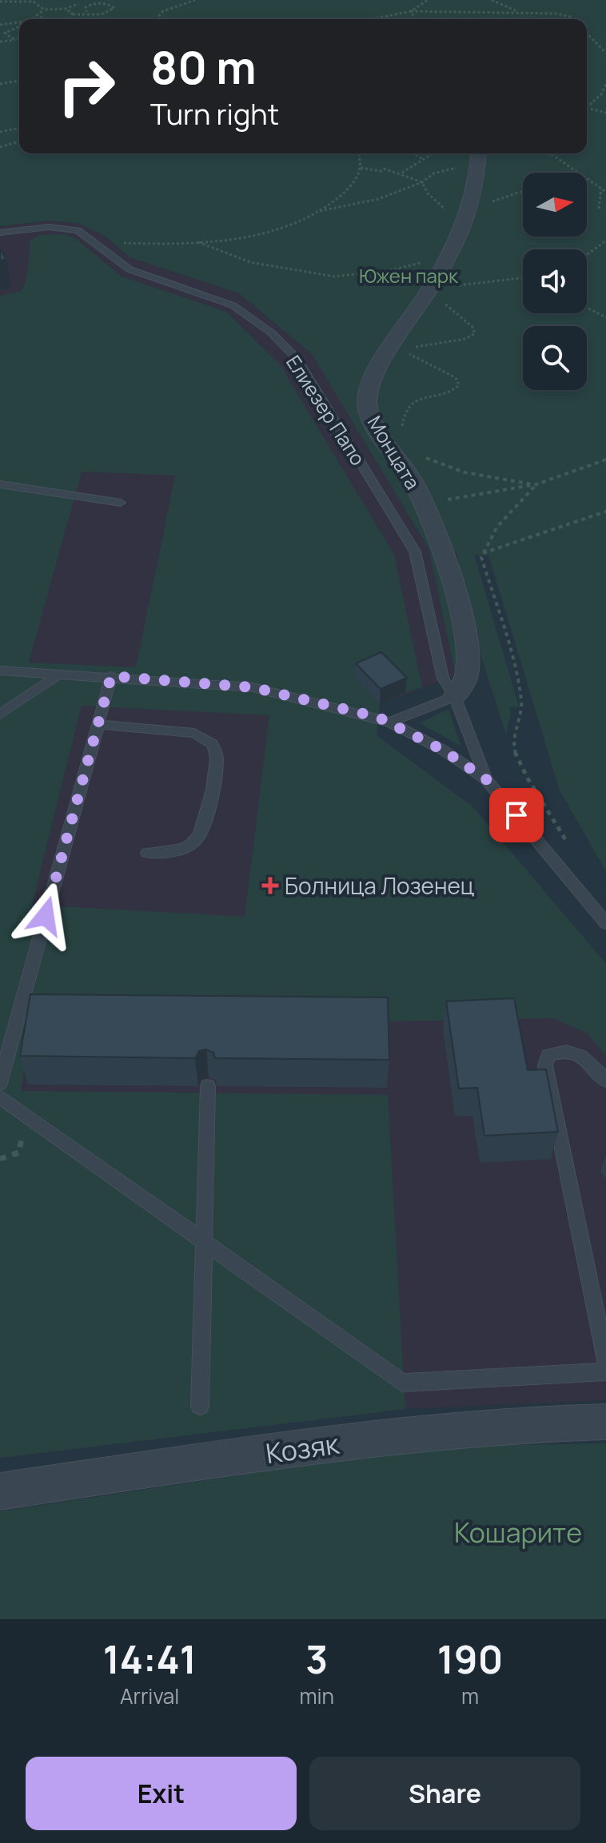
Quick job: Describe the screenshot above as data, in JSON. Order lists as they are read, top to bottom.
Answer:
{
  "streets": {
    "street": ["Монцата", "Козяк"],
    "lane": ["Елиезер Папо"]
  },
  "crossings": [
    ["Елиезер Папо", "Монцата"]
  ],
  "parks": ["Южен парк", "Кошарите"],
  "places": {
    "health": ["Болница Лозенец"]
  },
  "north": "right",
  "page": {
    "turn": ["80 m", "Turn right"],
    "eta": [
      "14:41",
      "Arrival",
      "3",
      "min",
      "190",
      "m"
    ],
    "buttons": ["Exit", "Share"]
  }
}
